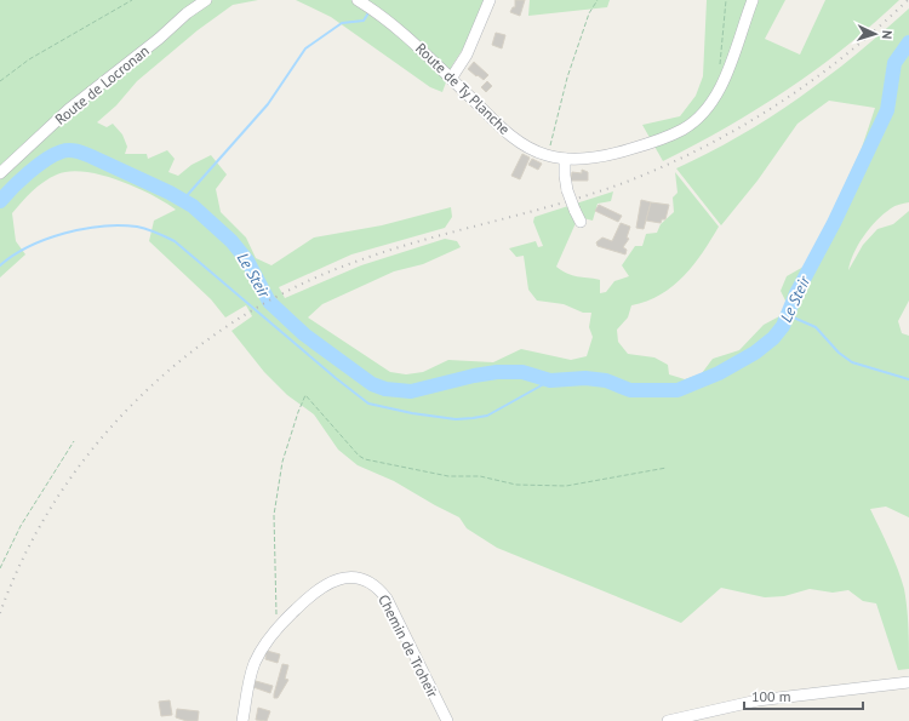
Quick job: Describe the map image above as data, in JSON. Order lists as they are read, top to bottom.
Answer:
{
  "streets": {
    "street": ["Route de Locronan", "Route de Ty Planche", "Chemin de Troheïr"]
  },
  "water": ["Le Steir"],
  "scale_bar": "100 m",
  "north": "right"
}
